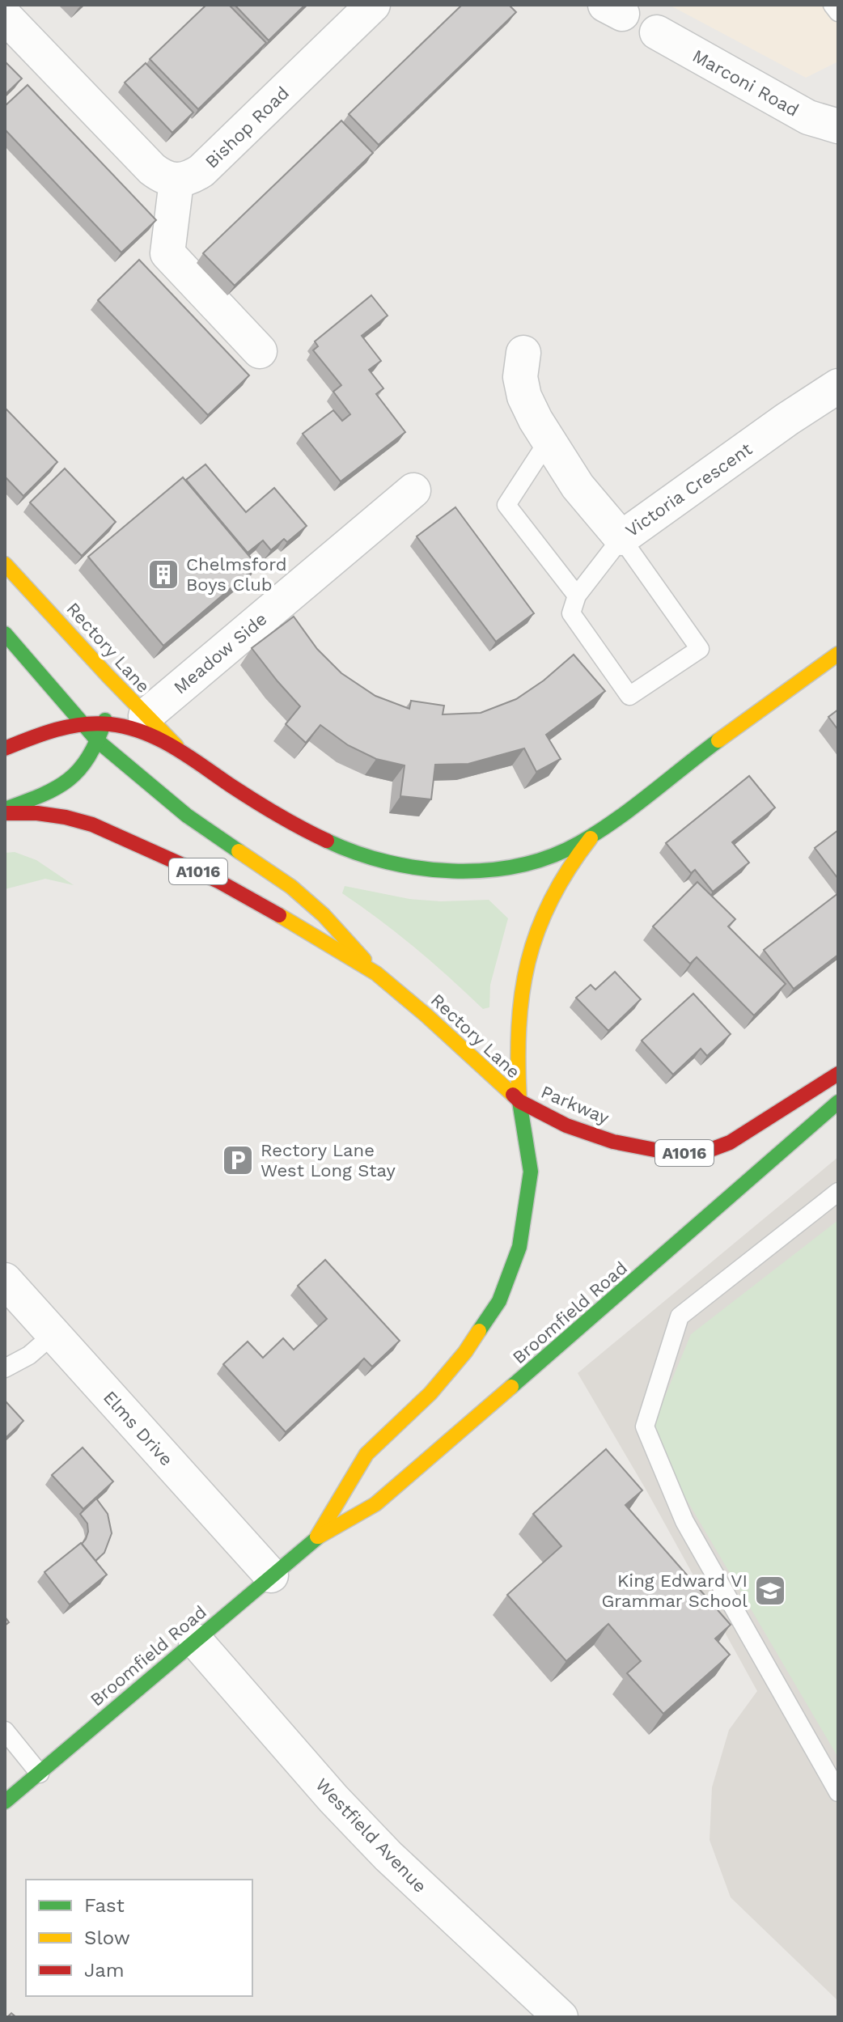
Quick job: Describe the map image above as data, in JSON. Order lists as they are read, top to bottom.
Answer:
{
  "streets": {
    "main road": [
      "Rectory Lane",
      "A1016",
      "Parkway",
      "Broomfield Road"
    ],
    "street": [
      "Marconi Road",
      "Bishop Road",
      "Victoria Crescent",
      "Meadow Side",
      "Elms Drive",
      "Westfield Avenue"
    ]
  },
  "crossings": [
    ["Rectory Lane", "Meadow Side"],
    ["Rectory Lane", "A1016"],
    ["Rectory Lane", "Parkway"],
    ["Rectory Lane", "Broomfield Road"],
    ["Parkway", "Broomfield Road"],
    ["Broomfield Road", "Elms Drive"],
    ["Broomfield Road", "Westfield Avenue"]
  ],
  "places": {
    "building": ["Chelmsford Boys Club"],
    "parking": ["Rectory Lane West Long Stay"],
    "school or university": ["King Edward VI Grammar School"]
  },
  "legend": ["Fast", "Slow", "Jam"]
}
